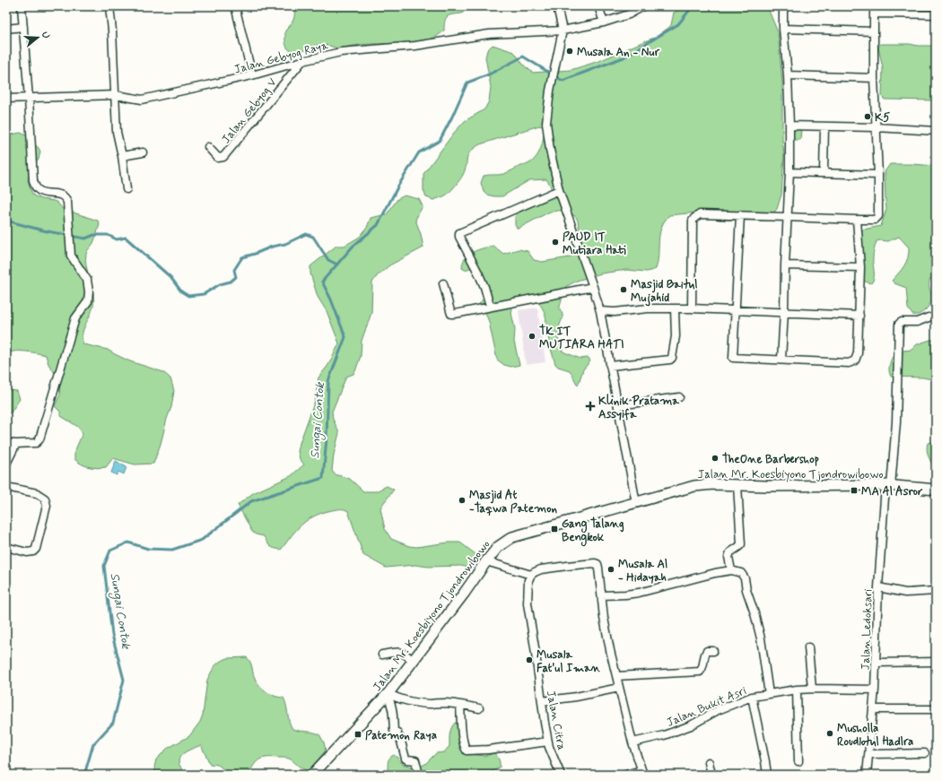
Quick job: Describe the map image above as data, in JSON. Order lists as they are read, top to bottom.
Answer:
{
  "streets": {
    "main road": ["Jalan Mr. Koesbiyono Tjondrowibowo"],
    "street": [
      "Jalan Gebyog Raya",
      "Jalan Gebyog V",
      "Jalan Ledoksari",
      "Jalan Bukit Asri",
      "Jalan Citra"
    ]
  },
  "crossings": [
    ["Jalan Gebyog Raya", "Jalan Gebyog V"],
    ["Jalan Mr. Koesbiyono Tjondrowibowo", "Jalan Ledoksari"],
    ["Jalan Ledoksari", "Jalan Bukit Asri"]
  ],
  "water": ["Sungai Contok"],
  "places": {
    "other": [
      "Musala An - Nur",
      "K5",
      "PAUD IT Mutiara Hati",
      "Masjid Baitul Mujahid",
      "TK IT MUTIARA HATI",
      "TheOne Barbershop",
      "Masjid At -Taqwa Patemon",
      "Musala Al - Hidayah",
      "Musala Fat'ul Iman",
      "Musholla Roudlotul Hadlra"
    ],
    "health": ["Klinik Pratama Assyifa"],
    "transit": ["MA Al Asror", "Gang Talang Bengkok", "Patemon Raya"]
  },
  "north": "right"
}
